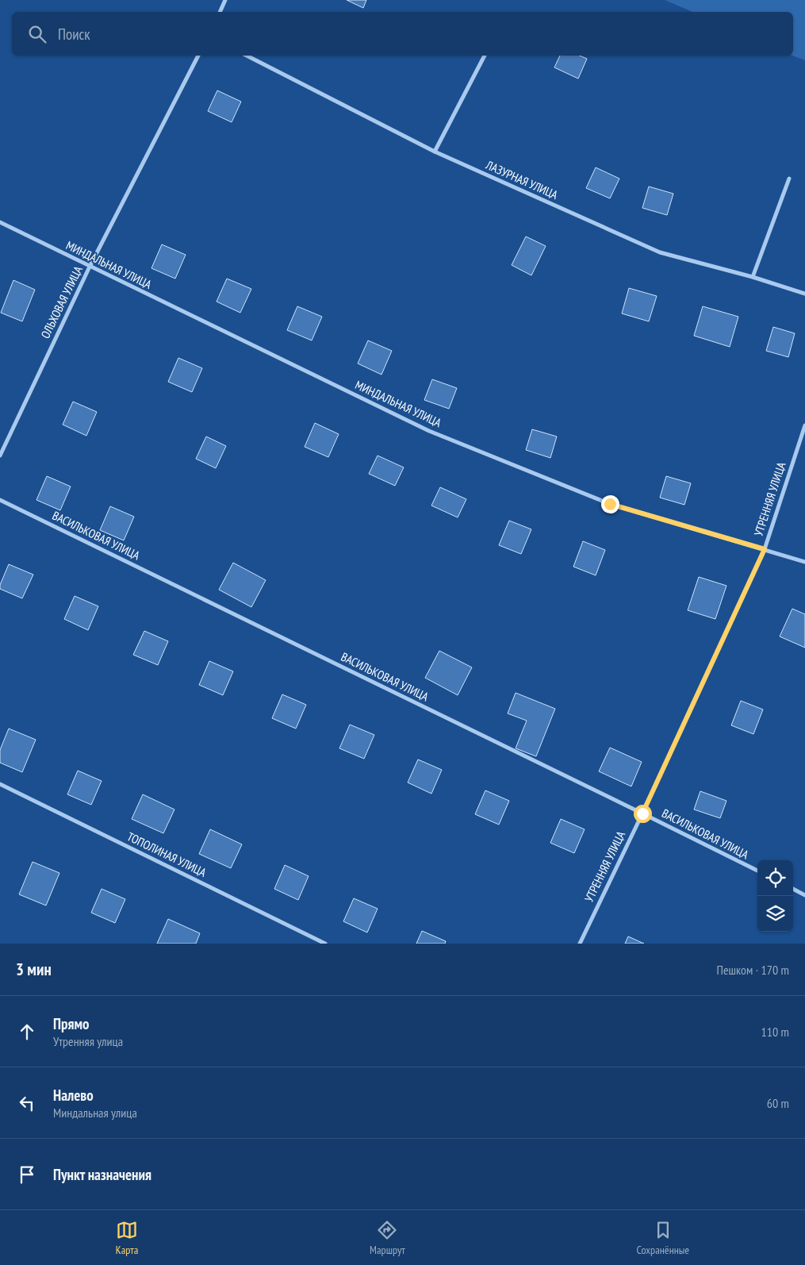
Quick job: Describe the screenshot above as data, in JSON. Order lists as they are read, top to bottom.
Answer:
{
  "streets": {
    "street": [
      "ЛАЗУРНАЯ УЛИЦА",
      "МИНДАЛЬНАЯ УЛИЦА",
      "ОЛЬХОВАЯ УЛИЦА",
      "УТРЕННЯЯ УЛИЦА",
      "ВАСИЛЬКОВАЯ УЛИЦА",
      "ТОПОЛИНАЯ УЛИЦА"
    ]
  },
  "crossings": [
    ["МИНДАЛЬНАЯ УЛИЦА", "ОЛЬХОВАЯ УЛИЦА"],
    ["МИНДАЛЬНАЯ УЛИЦА", "УТРЕННЯЯ УЛИЦА"],
    ["УТРЕННЯЯ УЛИЦА", "ВАСИЛЬКОВАЯ УЛИЦА"]
  ],
  "page": {
    "search": "Поиск",
    "heading": ["3 мин", "Пешком · 170 m"],
    "list": [
      ["Прямо", "Утренняя улица", "110 m"],
      ["Налево", "Миндальная улица", "60 m"],
      "Пункт назначения"
    ],
    "nav": ["Карта", "Маршрут", "Сохранённые"]
  }
}
